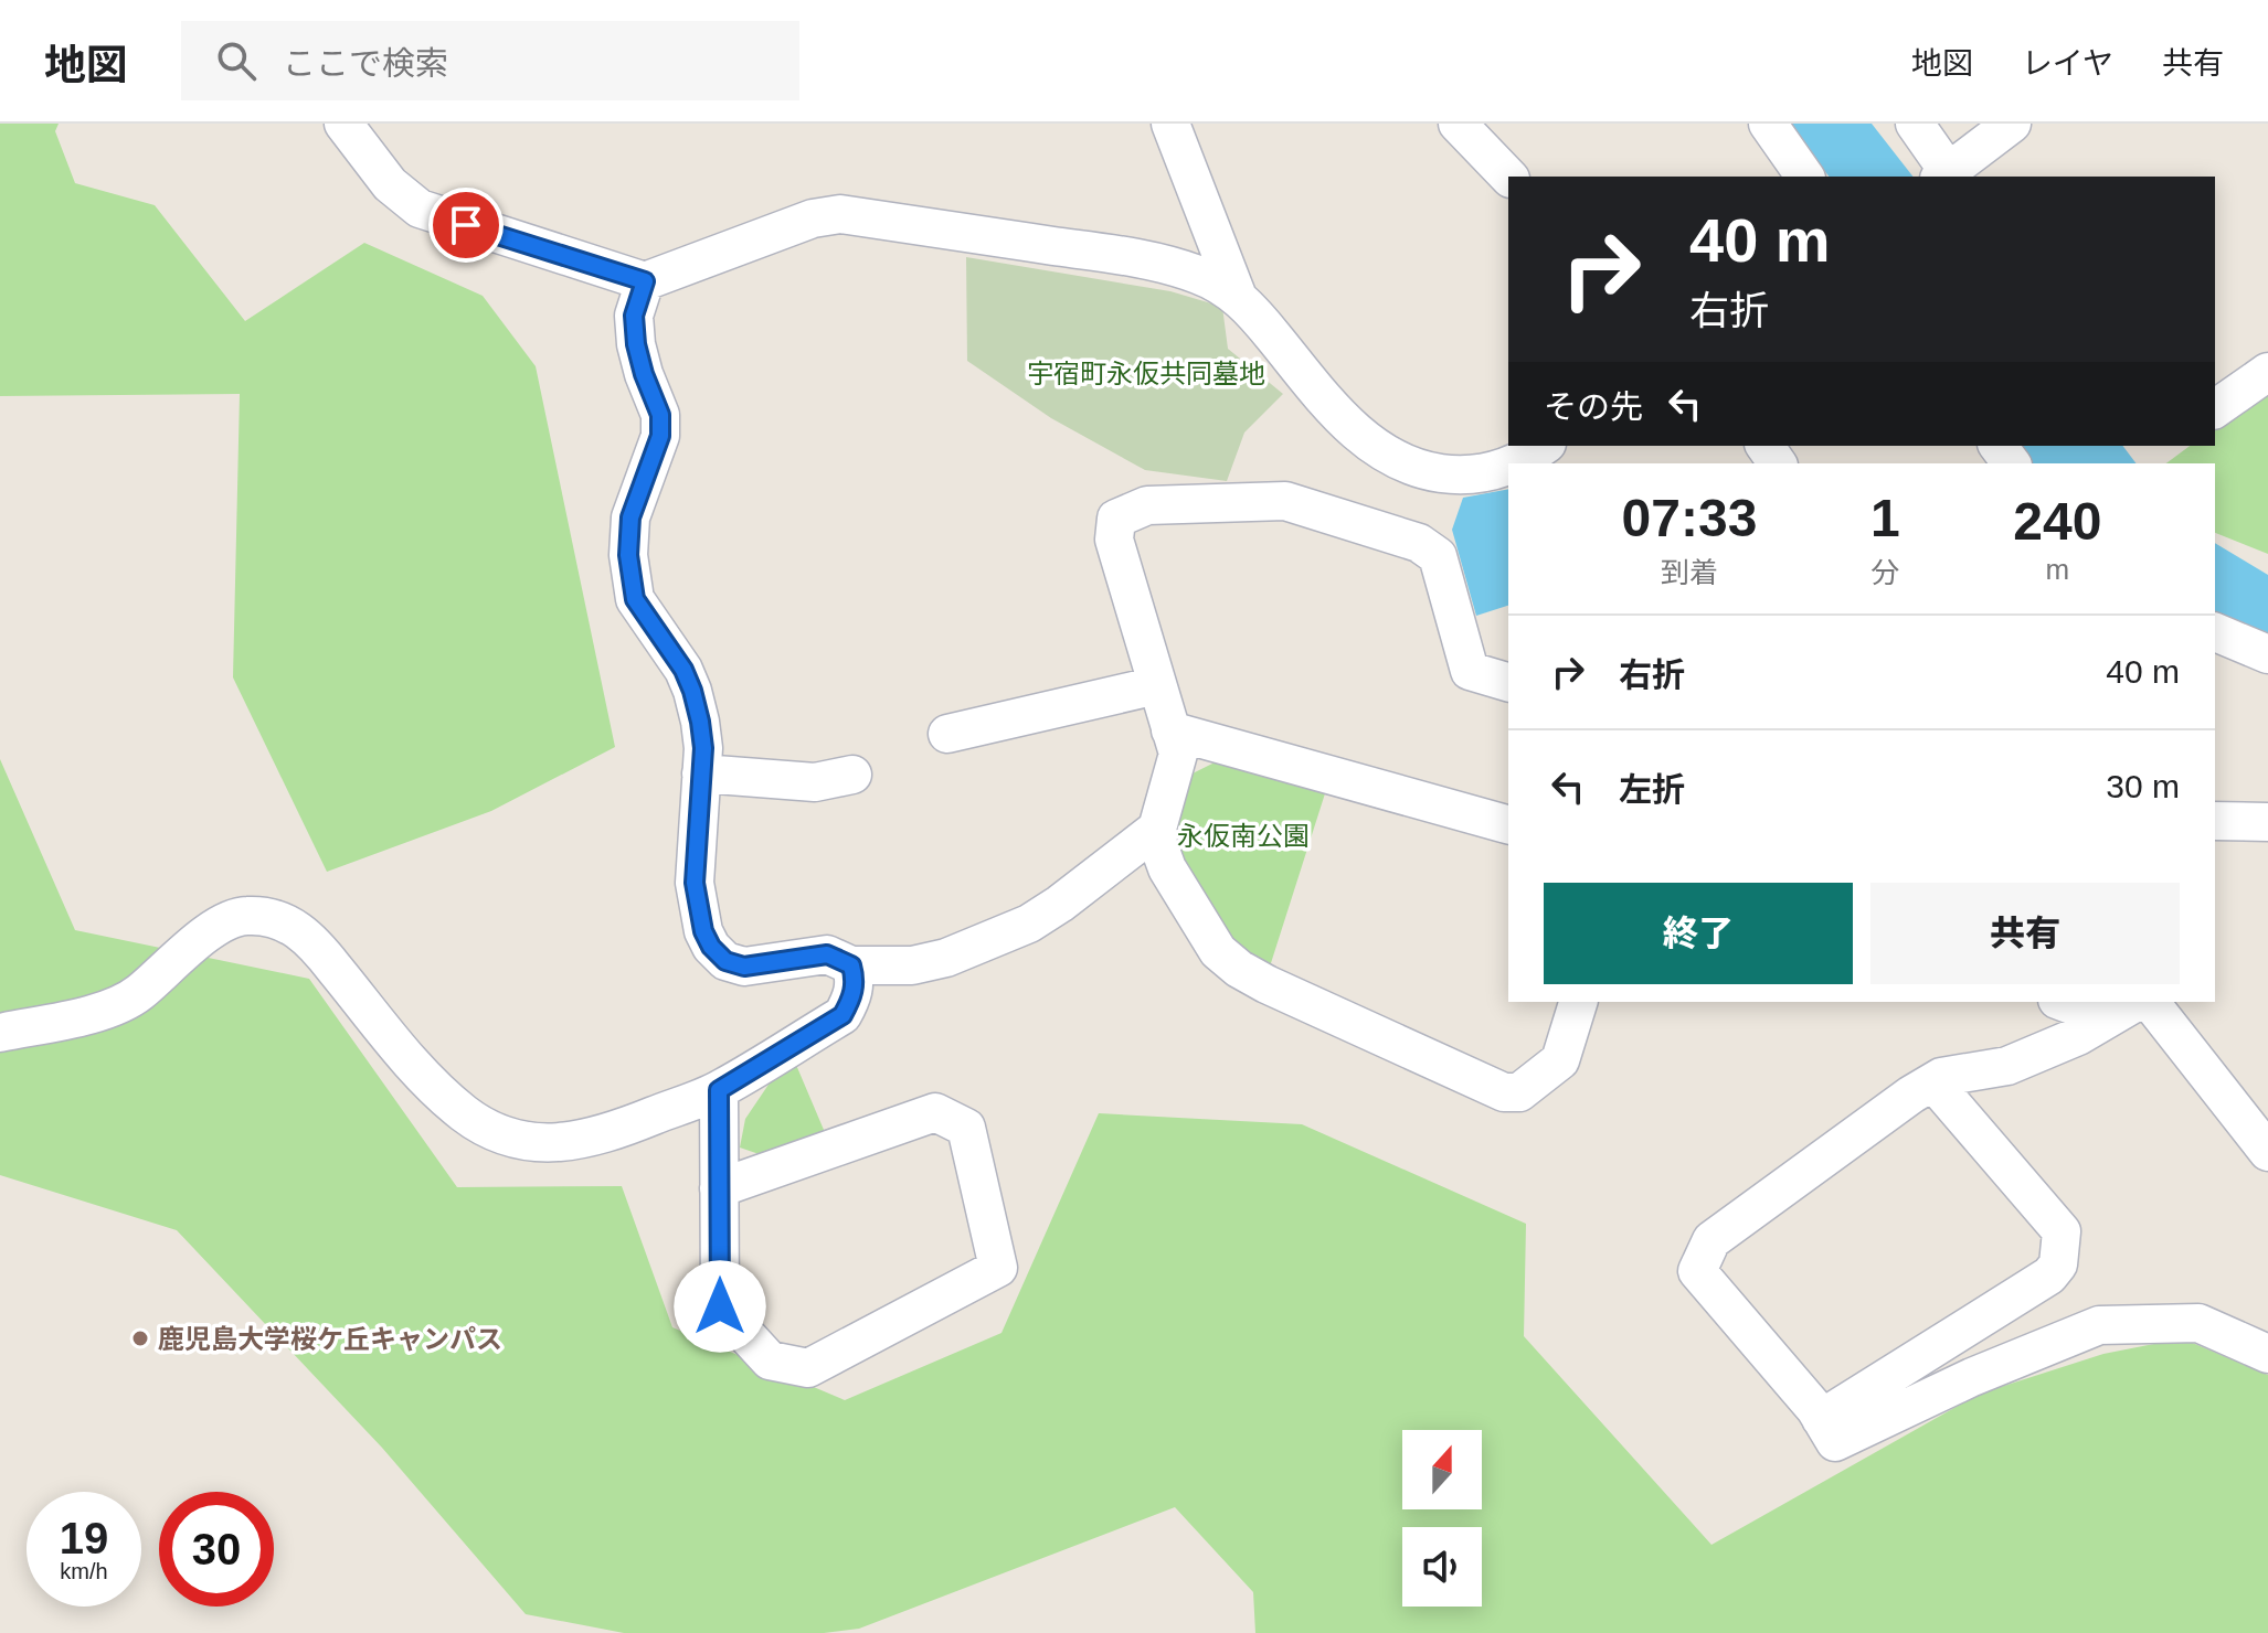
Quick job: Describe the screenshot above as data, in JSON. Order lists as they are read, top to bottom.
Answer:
{
  "parks": ["宇宿町永仮共同墓地", "永仮南公園"],
  "places": ["鹿児島大学桜ケ丘キャンパス"],
  "north": "top",
  "page": {
    "header": "地図",
    "search": "ここで検索",
    "nav": ["地図", "レイヤ", "共有"],
    "turn": ["40 m", "右折"],
    "then": "その先",
    "eta": [
      "07:33",
      "到着",
      "1",
      "分",
      "240",
      "m"
    ],
    "list": [
      {
        "name": "右折",
        "value": "40 m"
      },
      {
        "name": "左折",
        "value": "30 m"
      }
    ],
    "buttons": ["終了", "共有"],
    "speed": "19 km/h",
    "limit": "30"
  }
}
